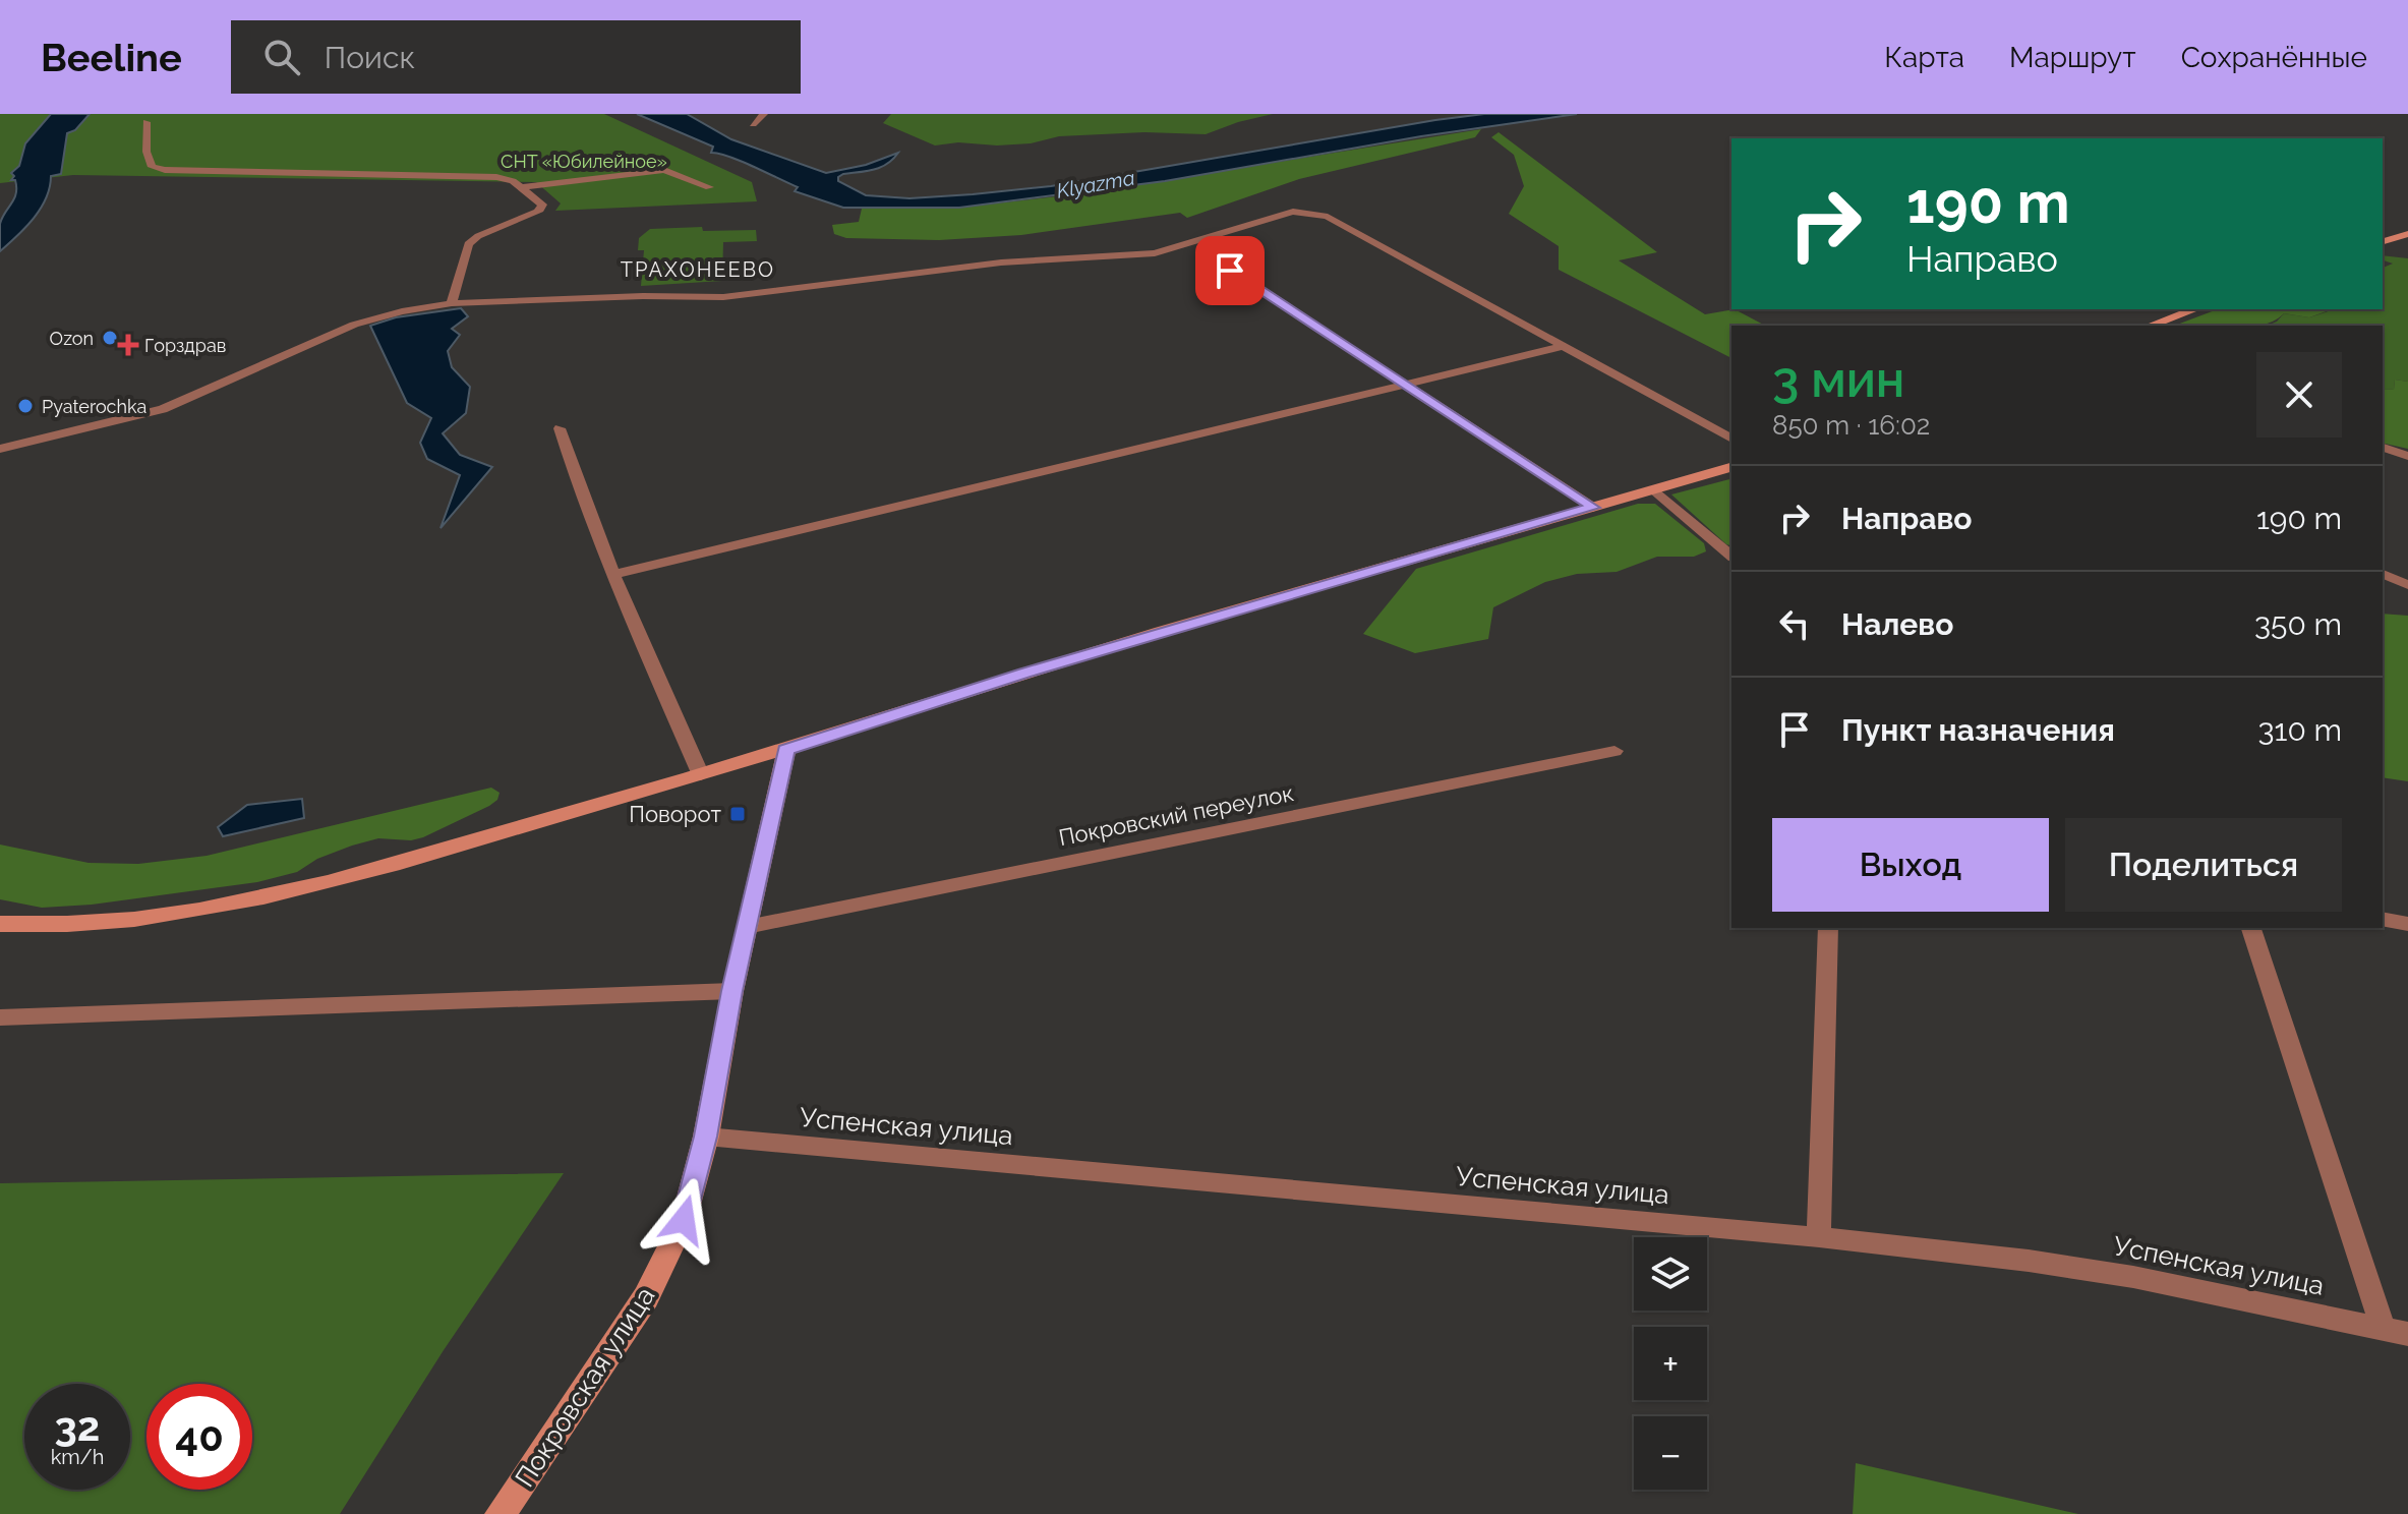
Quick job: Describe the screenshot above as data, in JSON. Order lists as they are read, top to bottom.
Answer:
{
  "streets": {
    "main road": ["Покровская улица"],
    "street": ["Покровский переулок", "Успенская улица"]
  },
  "crossings": [
    ["Покровский переулок", "Покровская улица"],
    ["Успенская улица", "Покровская улица"]
  ],
  "districts": ["ТРАХОНЕЕВО"],
  "water": ["Klyazma"],
  "parks": ["СНТ «Юбилейное»"],
  "places": {
    "other": ["Ozon", "Pyaterochka"],
    "health": ["Горздрав"],
    "transit": ["Поворот"]
  },
  "page": {
    "header": "Beeline",
    "search": "Поиск",
    "nav": ["Карта", "Маршрут", "Сохранённые"],
    "turn": ["190 m", "Направо"],
    "heading": ["3 мин", "850 m · 16:02"],
    "list": [
      {
        "name": "Направо",
        "value": "190 m"
      },
      {
        "name": "Налево",
        "value": "350 m"
      },
      {
        "name": "Пункт назначения",
        "value": "310 m"
      }
    ],
    "buttons": ["Выход", "Поделиться"],
    "map_buttons": ["+", "−"],
    "speed": "32 km/h",
    "limit": "40"
  }
}
